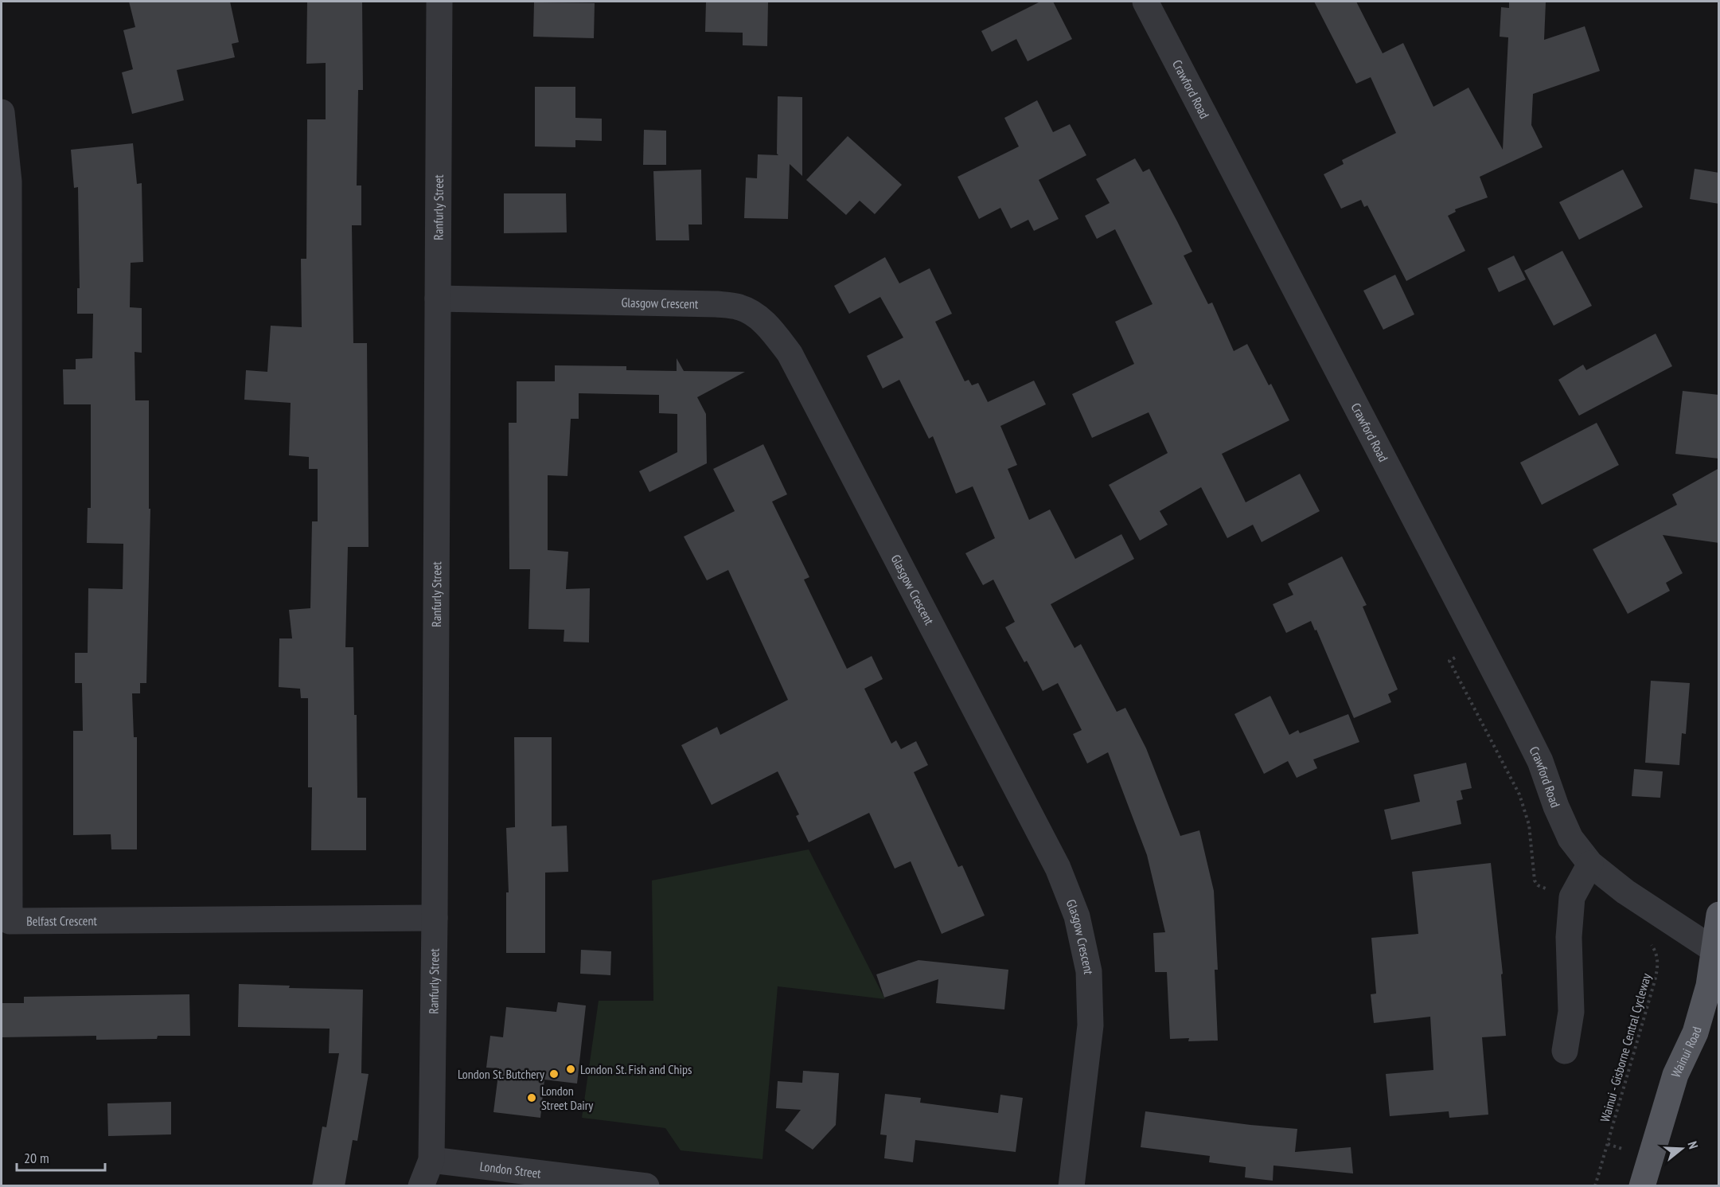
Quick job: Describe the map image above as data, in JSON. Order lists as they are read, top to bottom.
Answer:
{
  "streets": {
    "main road": ["Wainui Road"],
    "street": [
      "Crawford Road",
      "Ranfurly Street",
      "Glasgow Crescent",
      "Belfast Crescent",
      "London Street"
    ],
    "path": ["Wainui - Gisborne Central Cycleway"]
  },
  "crossings": [
    ["Crawford Road", "Wainui Road"],
    ["Ranfurly Street", "Glasgow Crescent"],
    ["Ranfurly Street", "Belfast Crescent"],
    ["Ranfurly Street", "London Street"]
  ],
  "places": ["London St. Fish and Chips", "London St. Butchery", "London Street Dairy"],
  "scale_bar": "20 m",
  "north": "right"
}
